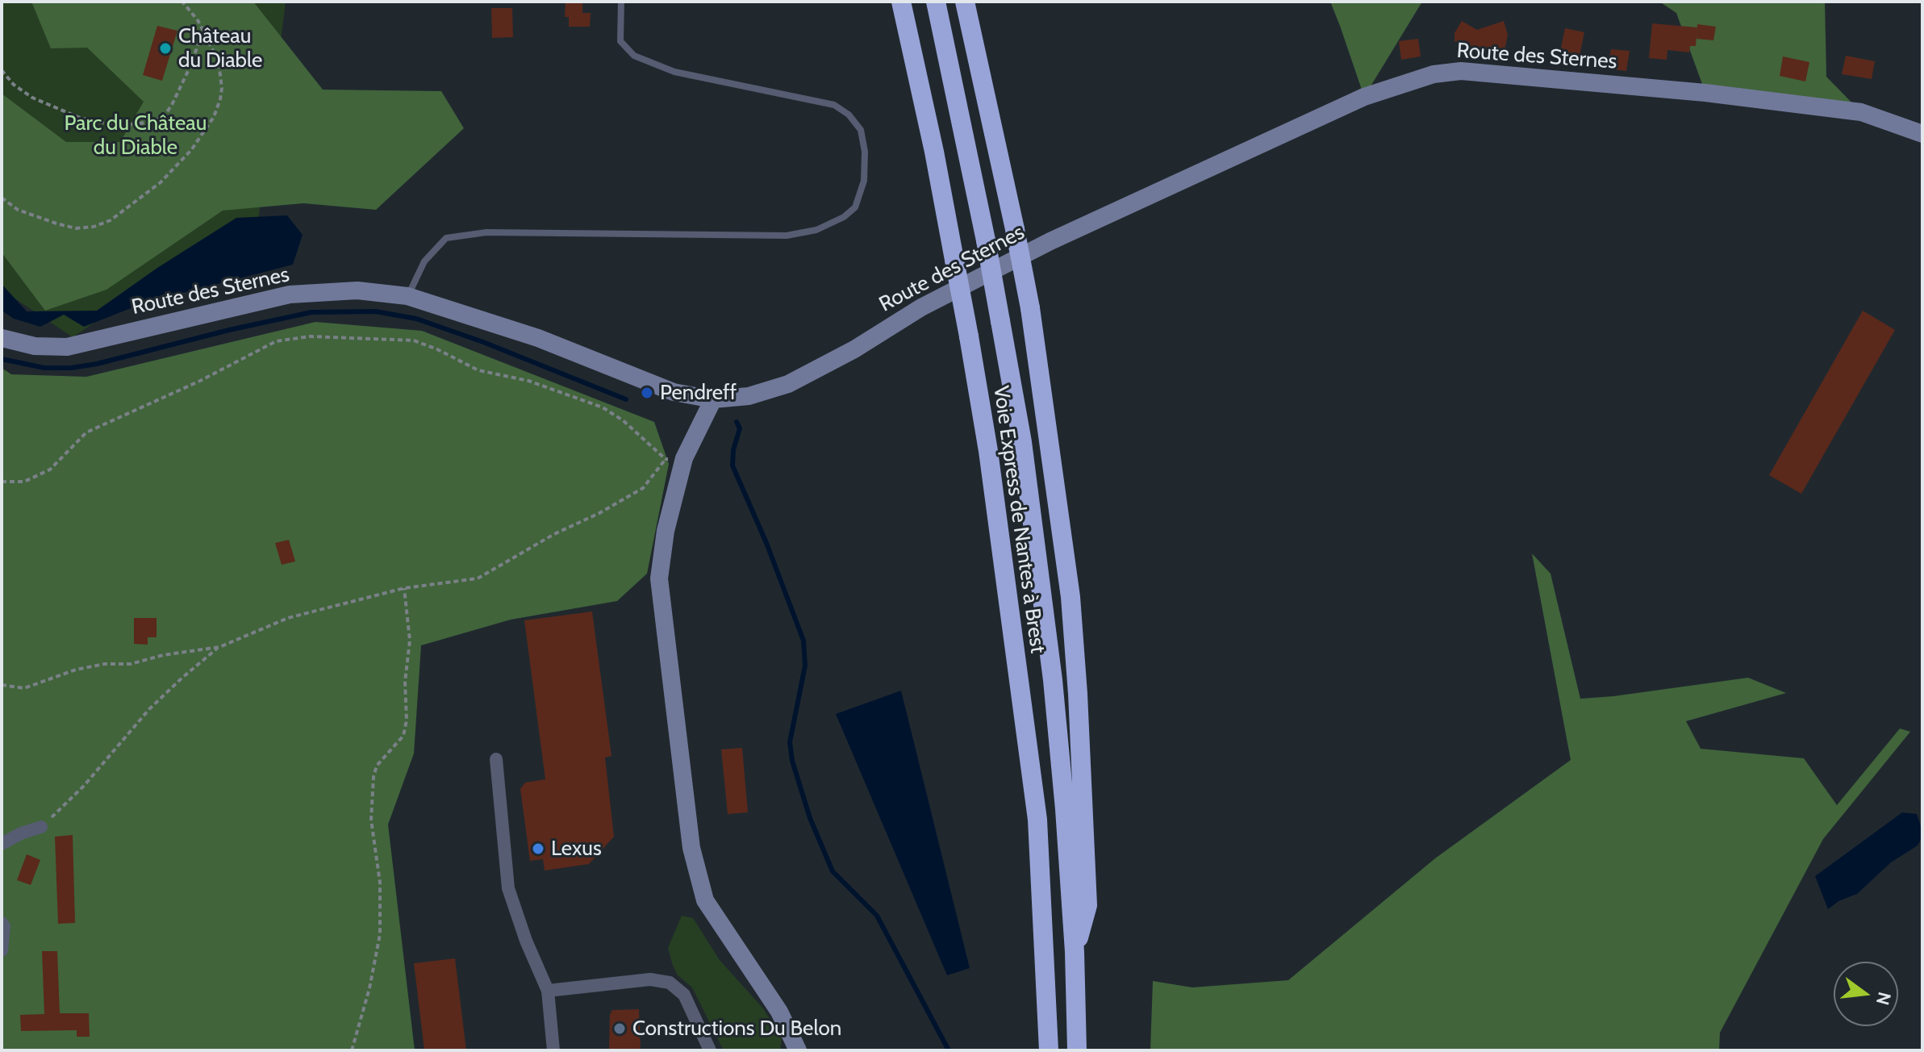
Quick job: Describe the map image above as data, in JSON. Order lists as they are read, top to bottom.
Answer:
{
  "streets": {
    "highway": ["Voie Express de Nantes à Brest"],
    "street": ["Route des Sternes"]
  },
  "parks": ["Parc du Château du Diable"],
  "places": [
    "Château du Diable",
    "Pendreff",
    "Lexus",
    "Constructions Du Belon"
  ],
  "north": "right"
}
